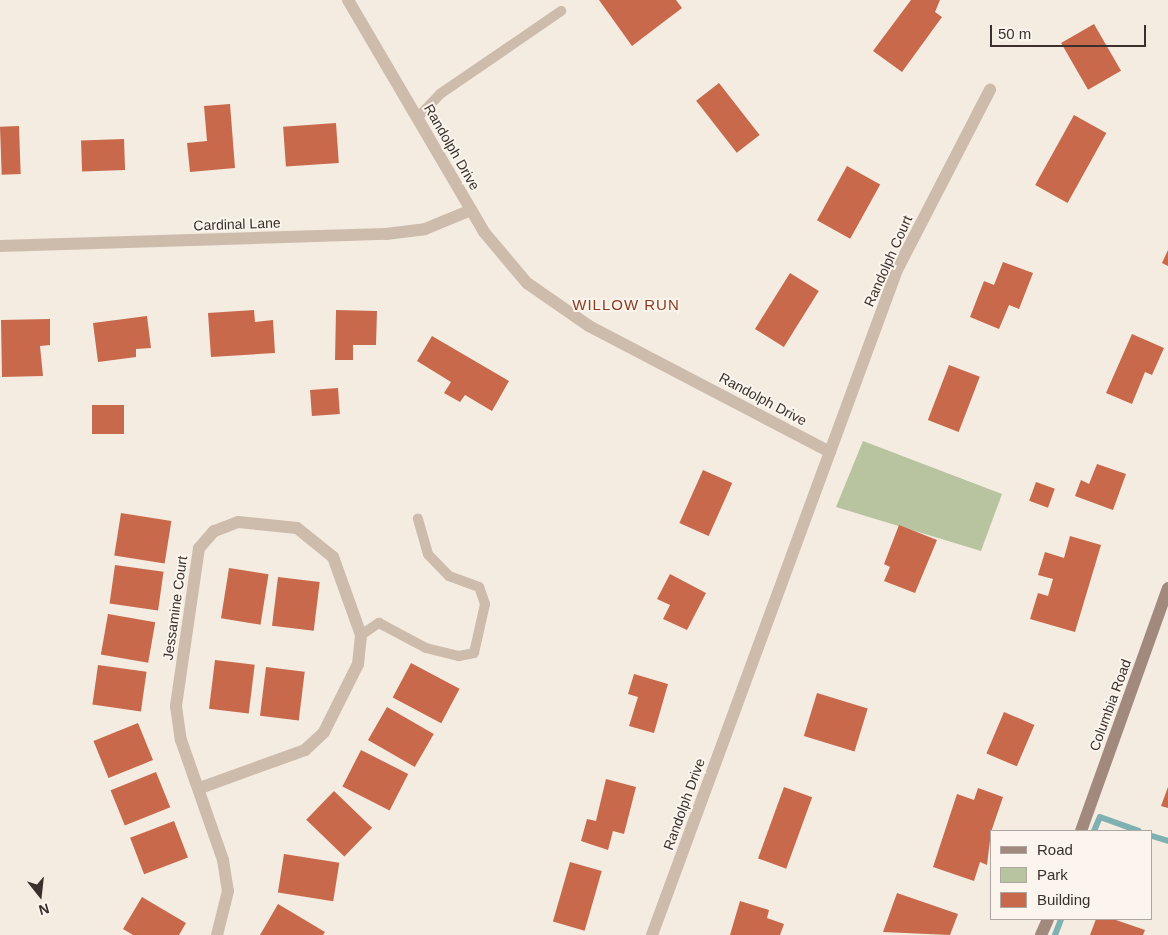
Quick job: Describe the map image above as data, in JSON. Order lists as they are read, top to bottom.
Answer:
{
  "streets": {
    "street": [
      "Randolph Drive",
      "Cardinal Lane",
      "Randolph Court",
      "Jessamine Court",
      "Columbia Road"
    ]
  },
  "crossings": [
    ["Randolph Drive", "Cardinal Lane"],
    ["Randolph Drive", "Randolph Court"]
  ],
  "districts": ["WILLOW RUN"],
  "legend": ["Road", "Park", "Building"],
  "scale_bar": "50 m",
  "north": "bottom"
}
